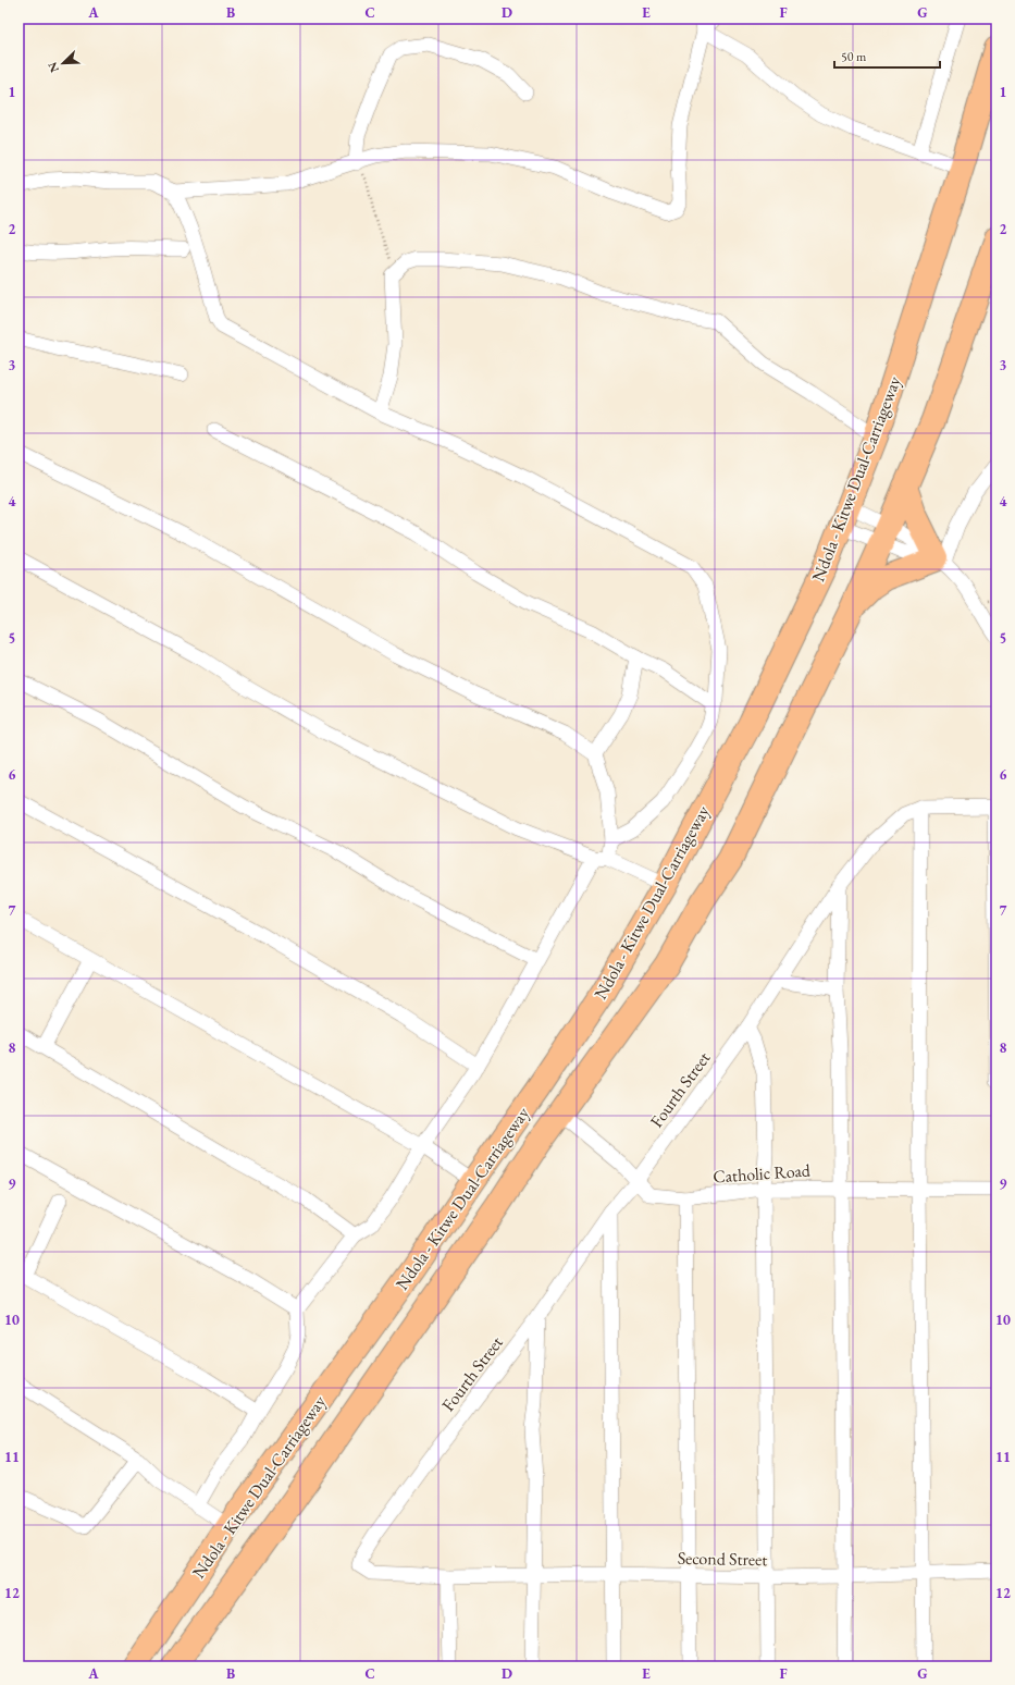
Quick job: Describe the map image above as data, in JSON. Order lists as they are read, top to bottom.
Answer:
{
  "streets": {
    "highway": ["Ndola - Kitwe Dual-Carriageway"],
    "street": ["Fourth Street", "Catholic Road", "Second Street"]
  },
  "crossings": [
    ["Ndola - Kitwe Dual-Carriageway", "Catholic Road"],
    ["Fourth Street", "Catholic Road"],
    ["Fourth Street", "Second Street"]
  ],
  "scale_bar": "50 m",
  "north": "bottom left",
  "grid": {
    "columns": [
      "A",
      "B",
      "C",
      "D",
      "E",
      "F",
      "G"
    ],
    "rows": [
      "1",
      "2",
      "3",
      "4",
      "5",
      "6",
      "7",
      "8",
      "9",
      "10",
      "11",
      "12"
    ]
  }
}
